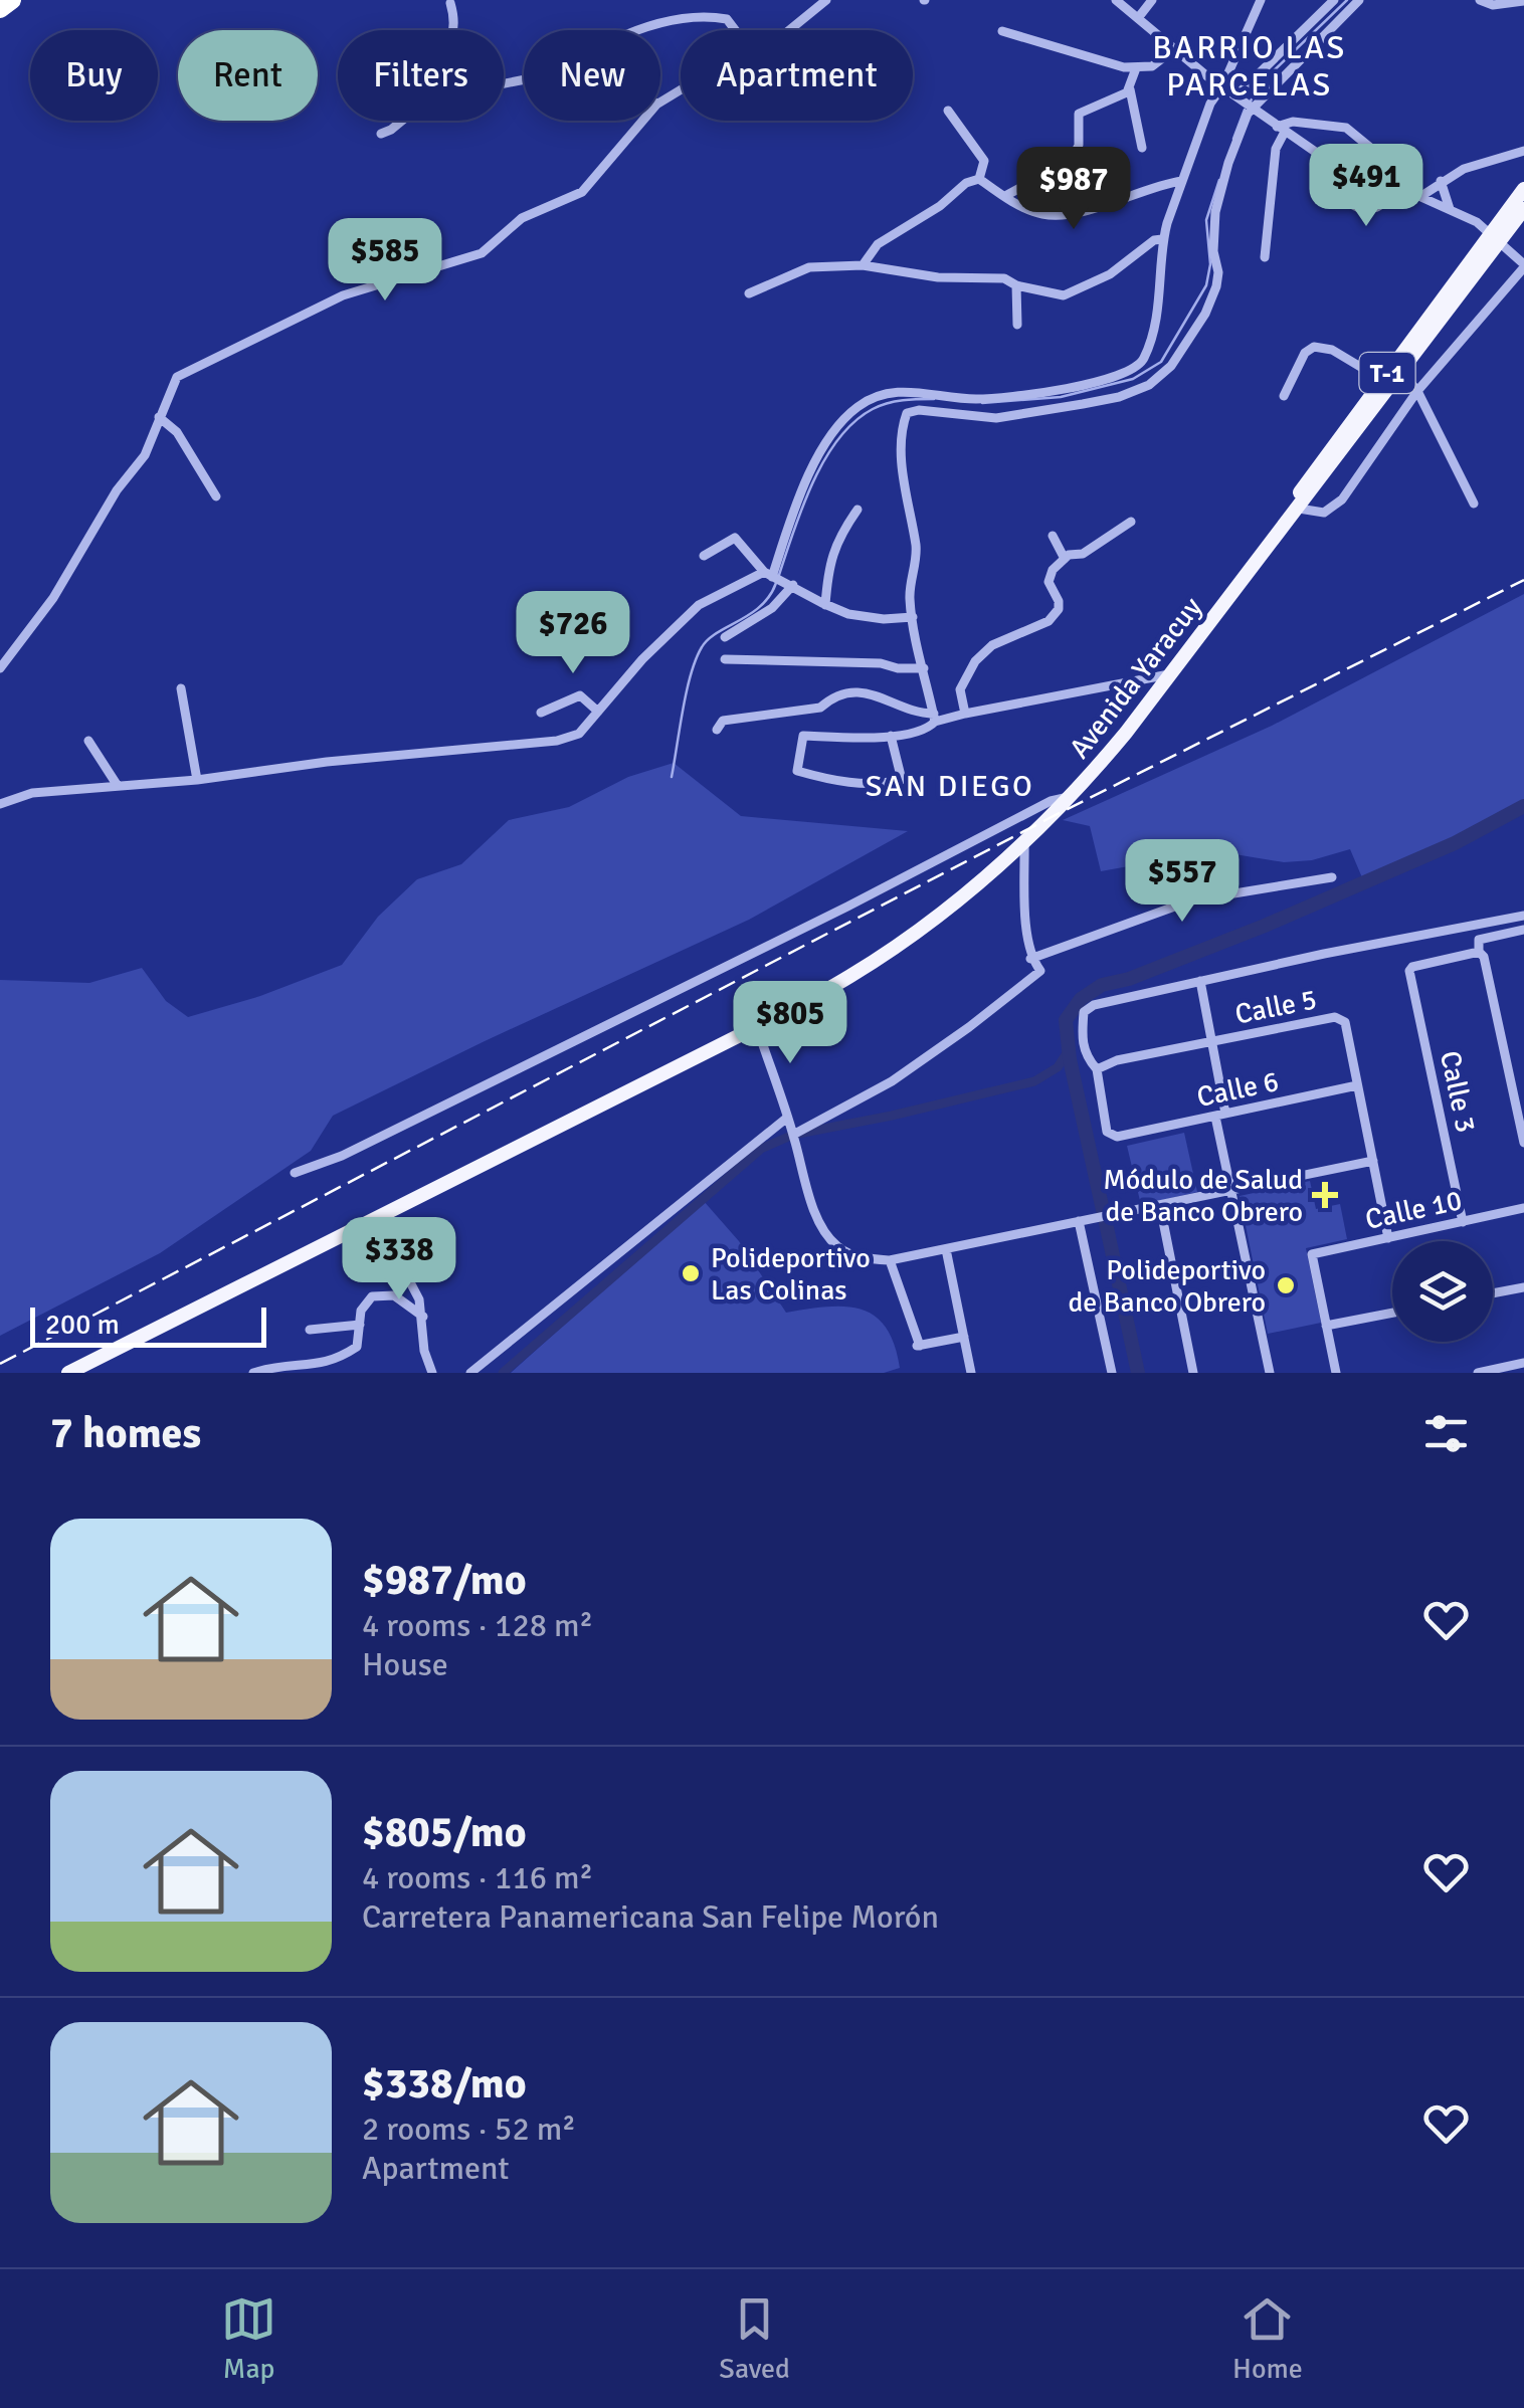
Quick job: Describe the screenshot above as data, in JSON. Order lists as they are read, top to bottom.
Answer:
{
  "streets": {
    "main road": ["T-1", "Avenida Yaracuy"],
    "street": [
      "Calle 5",
      "Calle 6",
      "Calle 3",
      "Calle 10"
    ]
  },
  "crossings": [
    ["T-1", "Avenida Yaracuy"],
    ["Calle 5", "Calle 6"],
    ["Calle 5", "Calle 10"],
    ["Calle 3", "Calle 10"]
  ],
  "districts": ["BARRIO LAS PARCELAS", "SAN DIEGO"],
  "places": {
    "health": ["Módulo de Salud de Banco Obrero"],
    "other": ["Polideportivo Las Colinas", "Polideportivo de Banco Obrero"]
  },
  "scale_bar": "200 m",
  "page": {
    "chip": [
      "Buy",
      "Rent",
      "Filters",
      "New",
      "Apartment"
    ],
    "price": [
      "$491",
      "$987",
      "$585",
      "$726",
      "$557",
      "$805",
      "$338"
    ],
    "scale": "200 m",
    "heading": "7 homes",
    "list": [
      {
        "name": "$987/mo",
        "note": "4 rooms · 128 m² · House"
      },
      {
        "name": "$805/mo",
        "note": "4 rooms · 116 m² · Carretera Panamericana San Felipe Morón"
      },
      {
        "name": "$338/mo",
        "note": "2 rooms · 52 m² · Apartment"
      }
    ],
    "tabs": ["Map", "Saved", "Home"]
  }
}
